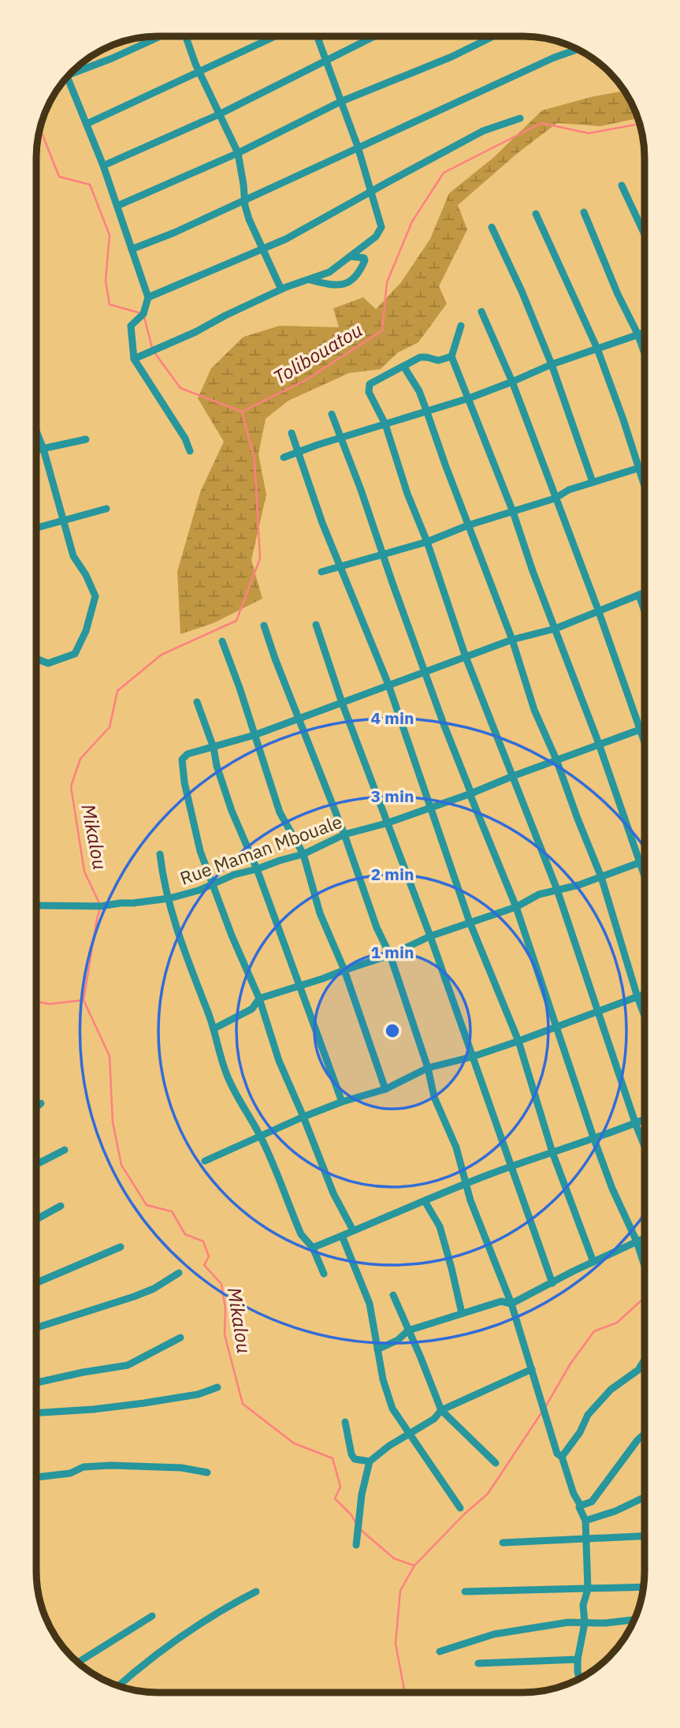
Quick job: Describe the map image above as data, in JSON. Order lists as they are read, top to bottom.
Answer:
{
  "streets": {
    "street": ["Rue Maman Mbouale"]
  },
  "water": ["Tolibouatou", "Mikalou"],
  "rings": [
    "4 min",
    "3 min",
    "2 min",
    "1 min"
  ]
}
